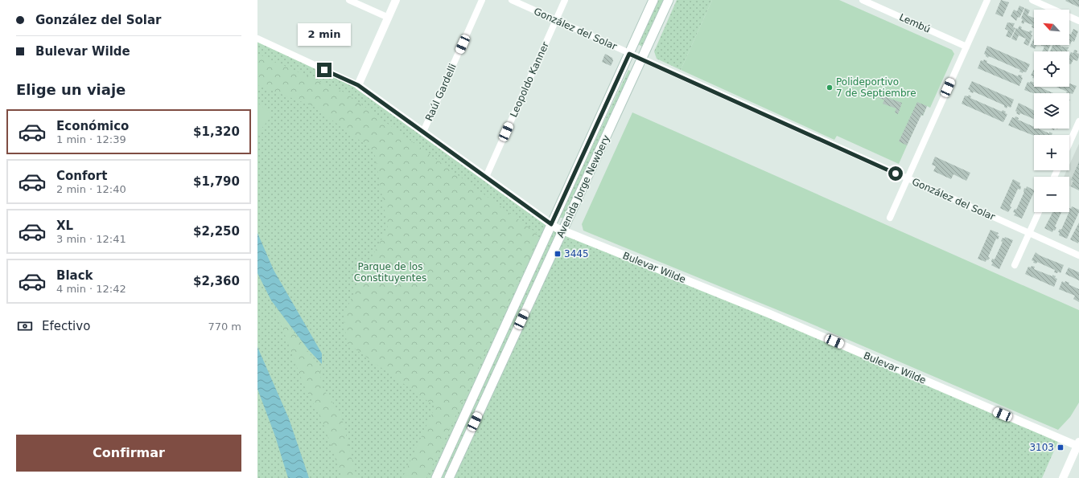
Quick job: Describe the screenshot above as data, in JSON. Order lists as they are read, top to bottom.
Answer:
{
  "streets": {
    "main road": ["Avenida Jorge Newbery"],
    "street": [
      "Lembú",
      "González del Solar",
      "Leopoldo Kanner",
      "Raúl Gardelli",
      "Bulevar Wilde"
    ]
  },
  "crossings": [
    ["González del Solar", "Leopoldo Kanner"],
    ["González del Solar", "Avenida Jorge Newbery"],
    ["Leopoldo Kanner", "Bulevar Wilde"],
    ["Raúl Gardelli", "Bulevar Wilde"],
    ["Avenida Jorge Newbery", "Bulevar Wilde"]
  ],
  "parks": ["Parque de los Constituyentes"],
  "places": {
    "other": ["Polideportivo 7 de Septiembre"],
    "transit": ["3445", "3103"]
  },
  "north": "top left",
  "page": {
    "banner": ["González del Solar", "Bulevar Wilde"],
    "map_buttons": ["+", "−"],
    "bubble": "2 min",
    "heading": "Elige un viaje",
    "list": [
      {
        "name": "Económico",
        "note": "1 min · 12:39",
        "value": "$1,320"
      },
      {
        "name": "Confort",
        "note": "2 min · 12:40",
        "value": "$1,790"
      },
      {
        "name": "XL",
        "note": "3 min · 12:41",
        "value": "$2,250"
      },
      {
        "name": "Black",
        "note": "4 min · 12:42",
        "value": "$2,360"
      }
    ],
    "pay": ["Efectivo", "770 m"],
    "buttons": "Confirmar"
  }
}
